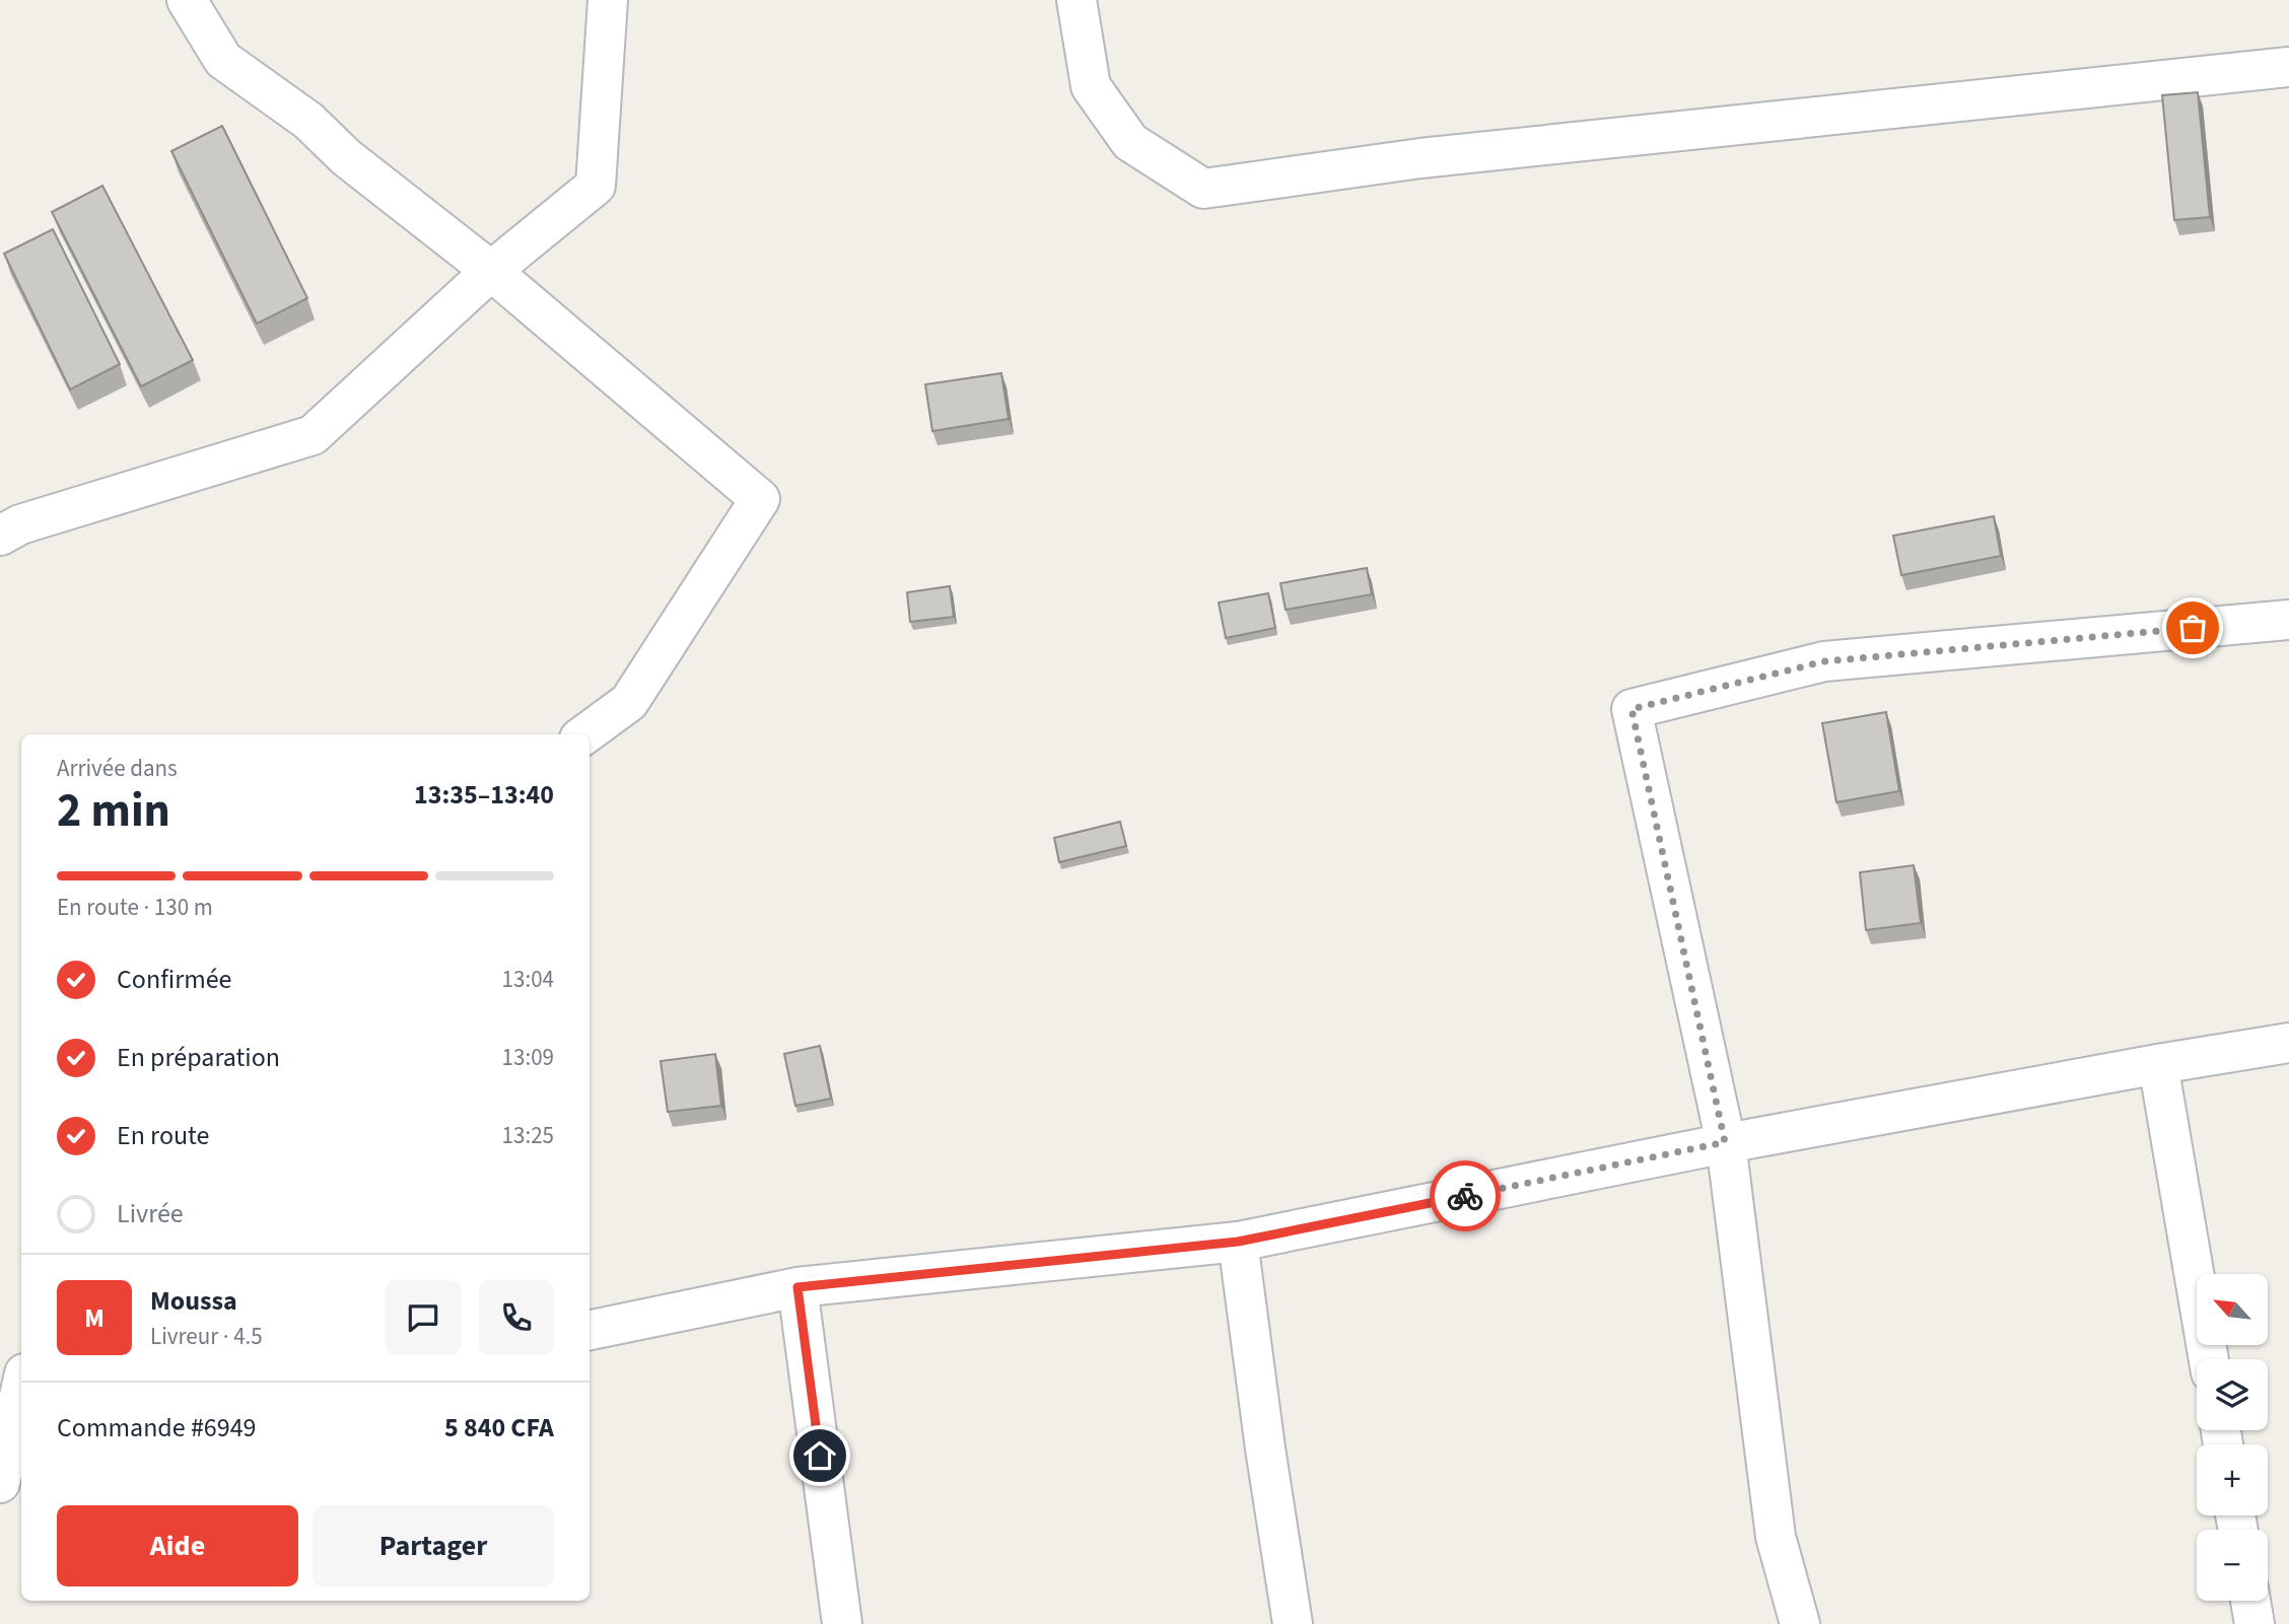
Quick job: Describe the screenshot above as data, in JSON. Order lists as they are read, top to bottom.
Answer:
{
  "north": "top left",
  "page": {
    "heading": ["2 min", "Arrivée dans", "13:35–13:40"],
    "panel": [
      "Moussa",
      "Livreur · 4.5",
      "Commande #6949",
      "5 840 CFA"
    ],
    "bar": "En route · 130 m",
    "list": [
      ["Confirmée", "13:04"],
      ["En préparation", "13:09"],
      ["En route", "13:25"],
      "Livrée"
    ],
    "map_buttons": ["+", "−"],
    "round": "M",
    "buttons": ["Aide", "Partager"]
  }
}
